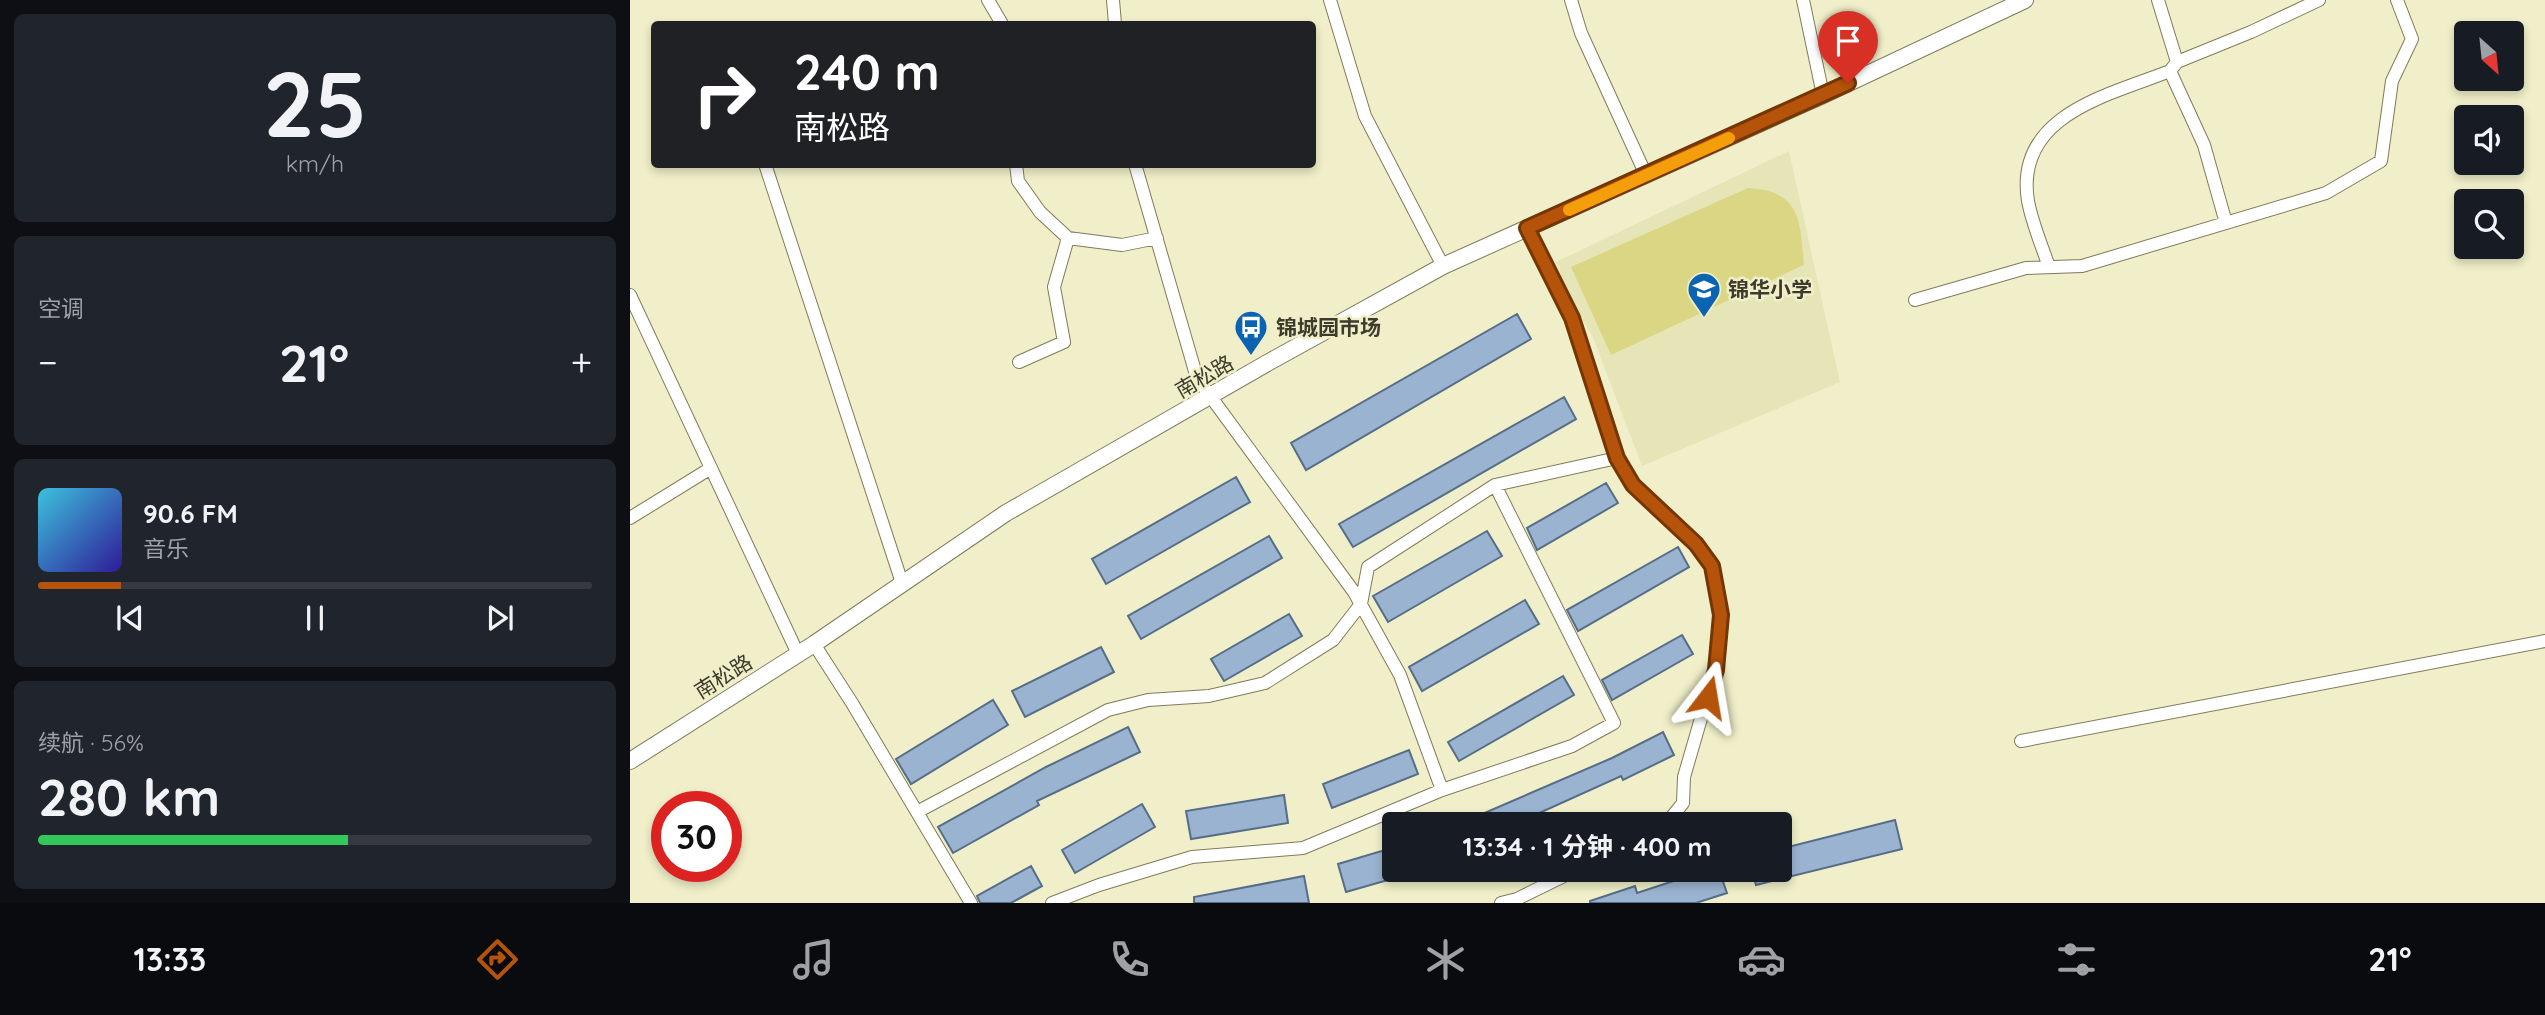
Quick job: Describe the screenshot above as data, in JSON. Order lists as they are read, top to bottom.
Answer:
{
  "streets": {
    "street": ["南松路"]
  },
  "places": {
    "school or university": ["锦华小学"],
    "bus stop": ["锦城园市场"]
  },
  "north": "bottom right",
  "page": {
    "tile": [
      ["25", "km/h"],
      "空调",
      ["续航 · 56%", "280 km"]
    ],
    "turn": ["240 m", "南松路"],
    "heat": ["−", "21°", "+"],
    "song": ["90.6 FM", "音乐"],
    "limit": "30",
    "trip": "13:34 · 1 分钟 · 400 m",
    "tabs": ["13:33", "21°"]
  }
}
